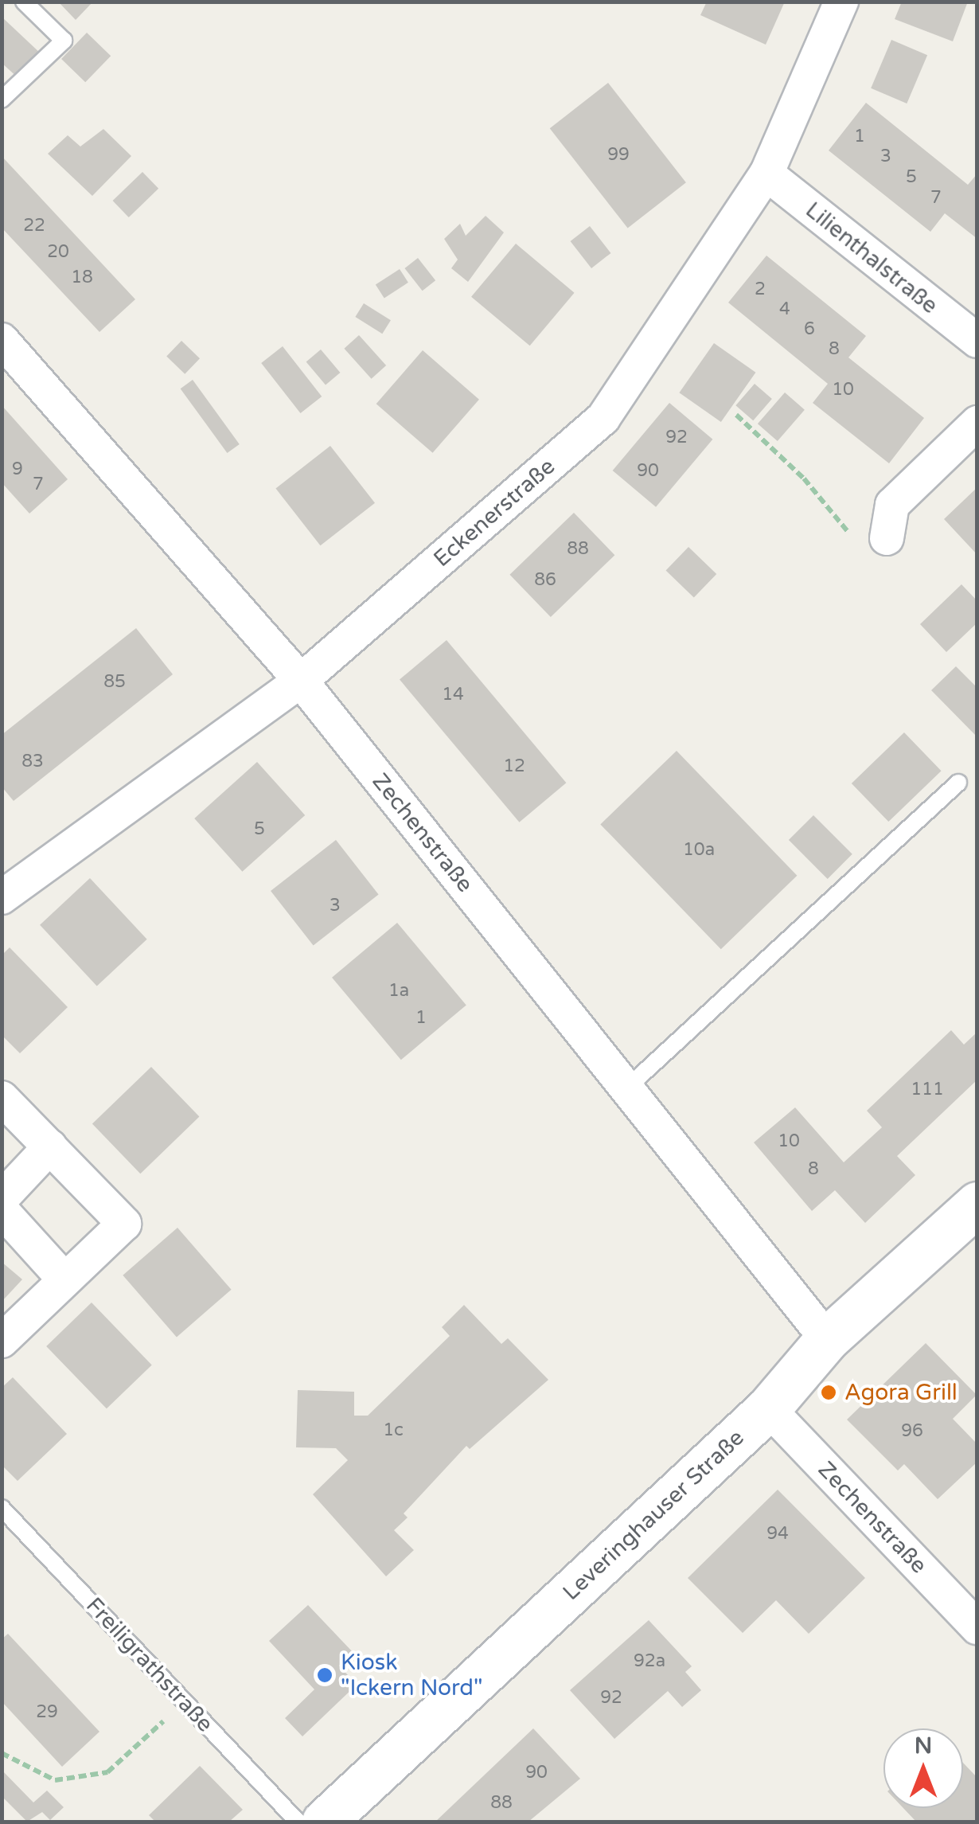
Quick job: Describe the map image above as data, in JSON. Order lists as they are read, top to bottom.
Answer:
{
  "streets": {
    "main road": ["Leveringhauser Straße"],
    "street": ["Lilienthalstraße", "Eckenerstraße", "Zechenstraße"],
    "lane": ["Freiligrathstraße"]
  },
  "crossings": [
    ["Lilienthalstraße", "Eckenerstraße"],
    ["Eckenerstraße", "Zechenstraße"],
    ["Zechenstraße", "Leveringhauser Straße"]
  ],
  "places": ["Agora Grill", "Kiosk \"Ickern Nord\""],
  "house_numbers": [
    "1",
    "99",
    "3",
    "5",
    "7",
    "22",
    "20",
    "18",
    "2",
    "4",
    "6",
    "8",
    "10",
    "92",
    "9",
    "90",
    "7",
    "88",
    "86",
    "85",
    "14",
    "83",
    "12",
    "5",
    "10a",
    "3",
    "1a",
    "1",
    "111",
    "10",
    "8",
    "1c",
    "96",
    "94",
    "92a",
    "92",
    "29",
    "90",
    "88"
  ],
  "north": "top"
}
